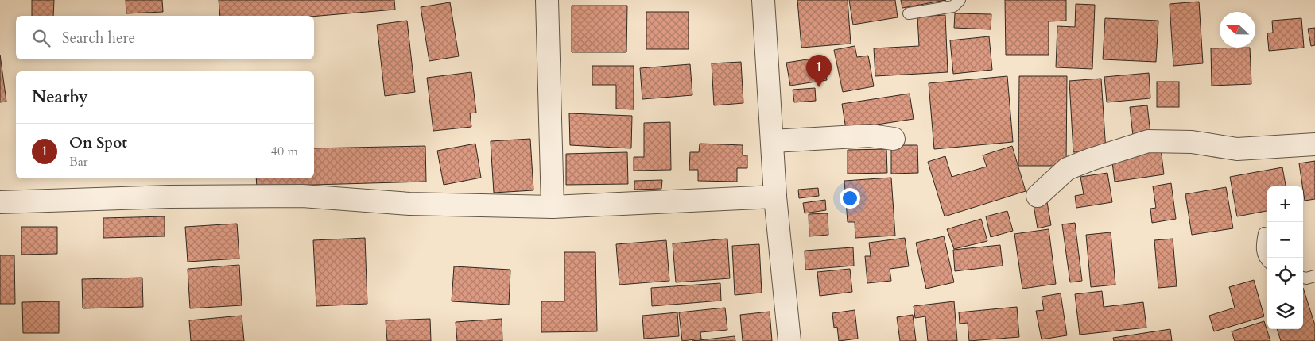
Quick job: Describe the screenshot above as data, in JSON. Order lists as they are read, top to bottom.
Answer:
{
  "north": "left",
  "page": {
    "search": "Search here",
    "pins": "1",
    "heading": "Nearby",
    "list": [
      {
        "mark": "1",
        "name": "On Spot",
        "note": "Bar",
        "value": "40 m"
      }
    ],
    "map_buttons": ["+", "−"]
  }
}
